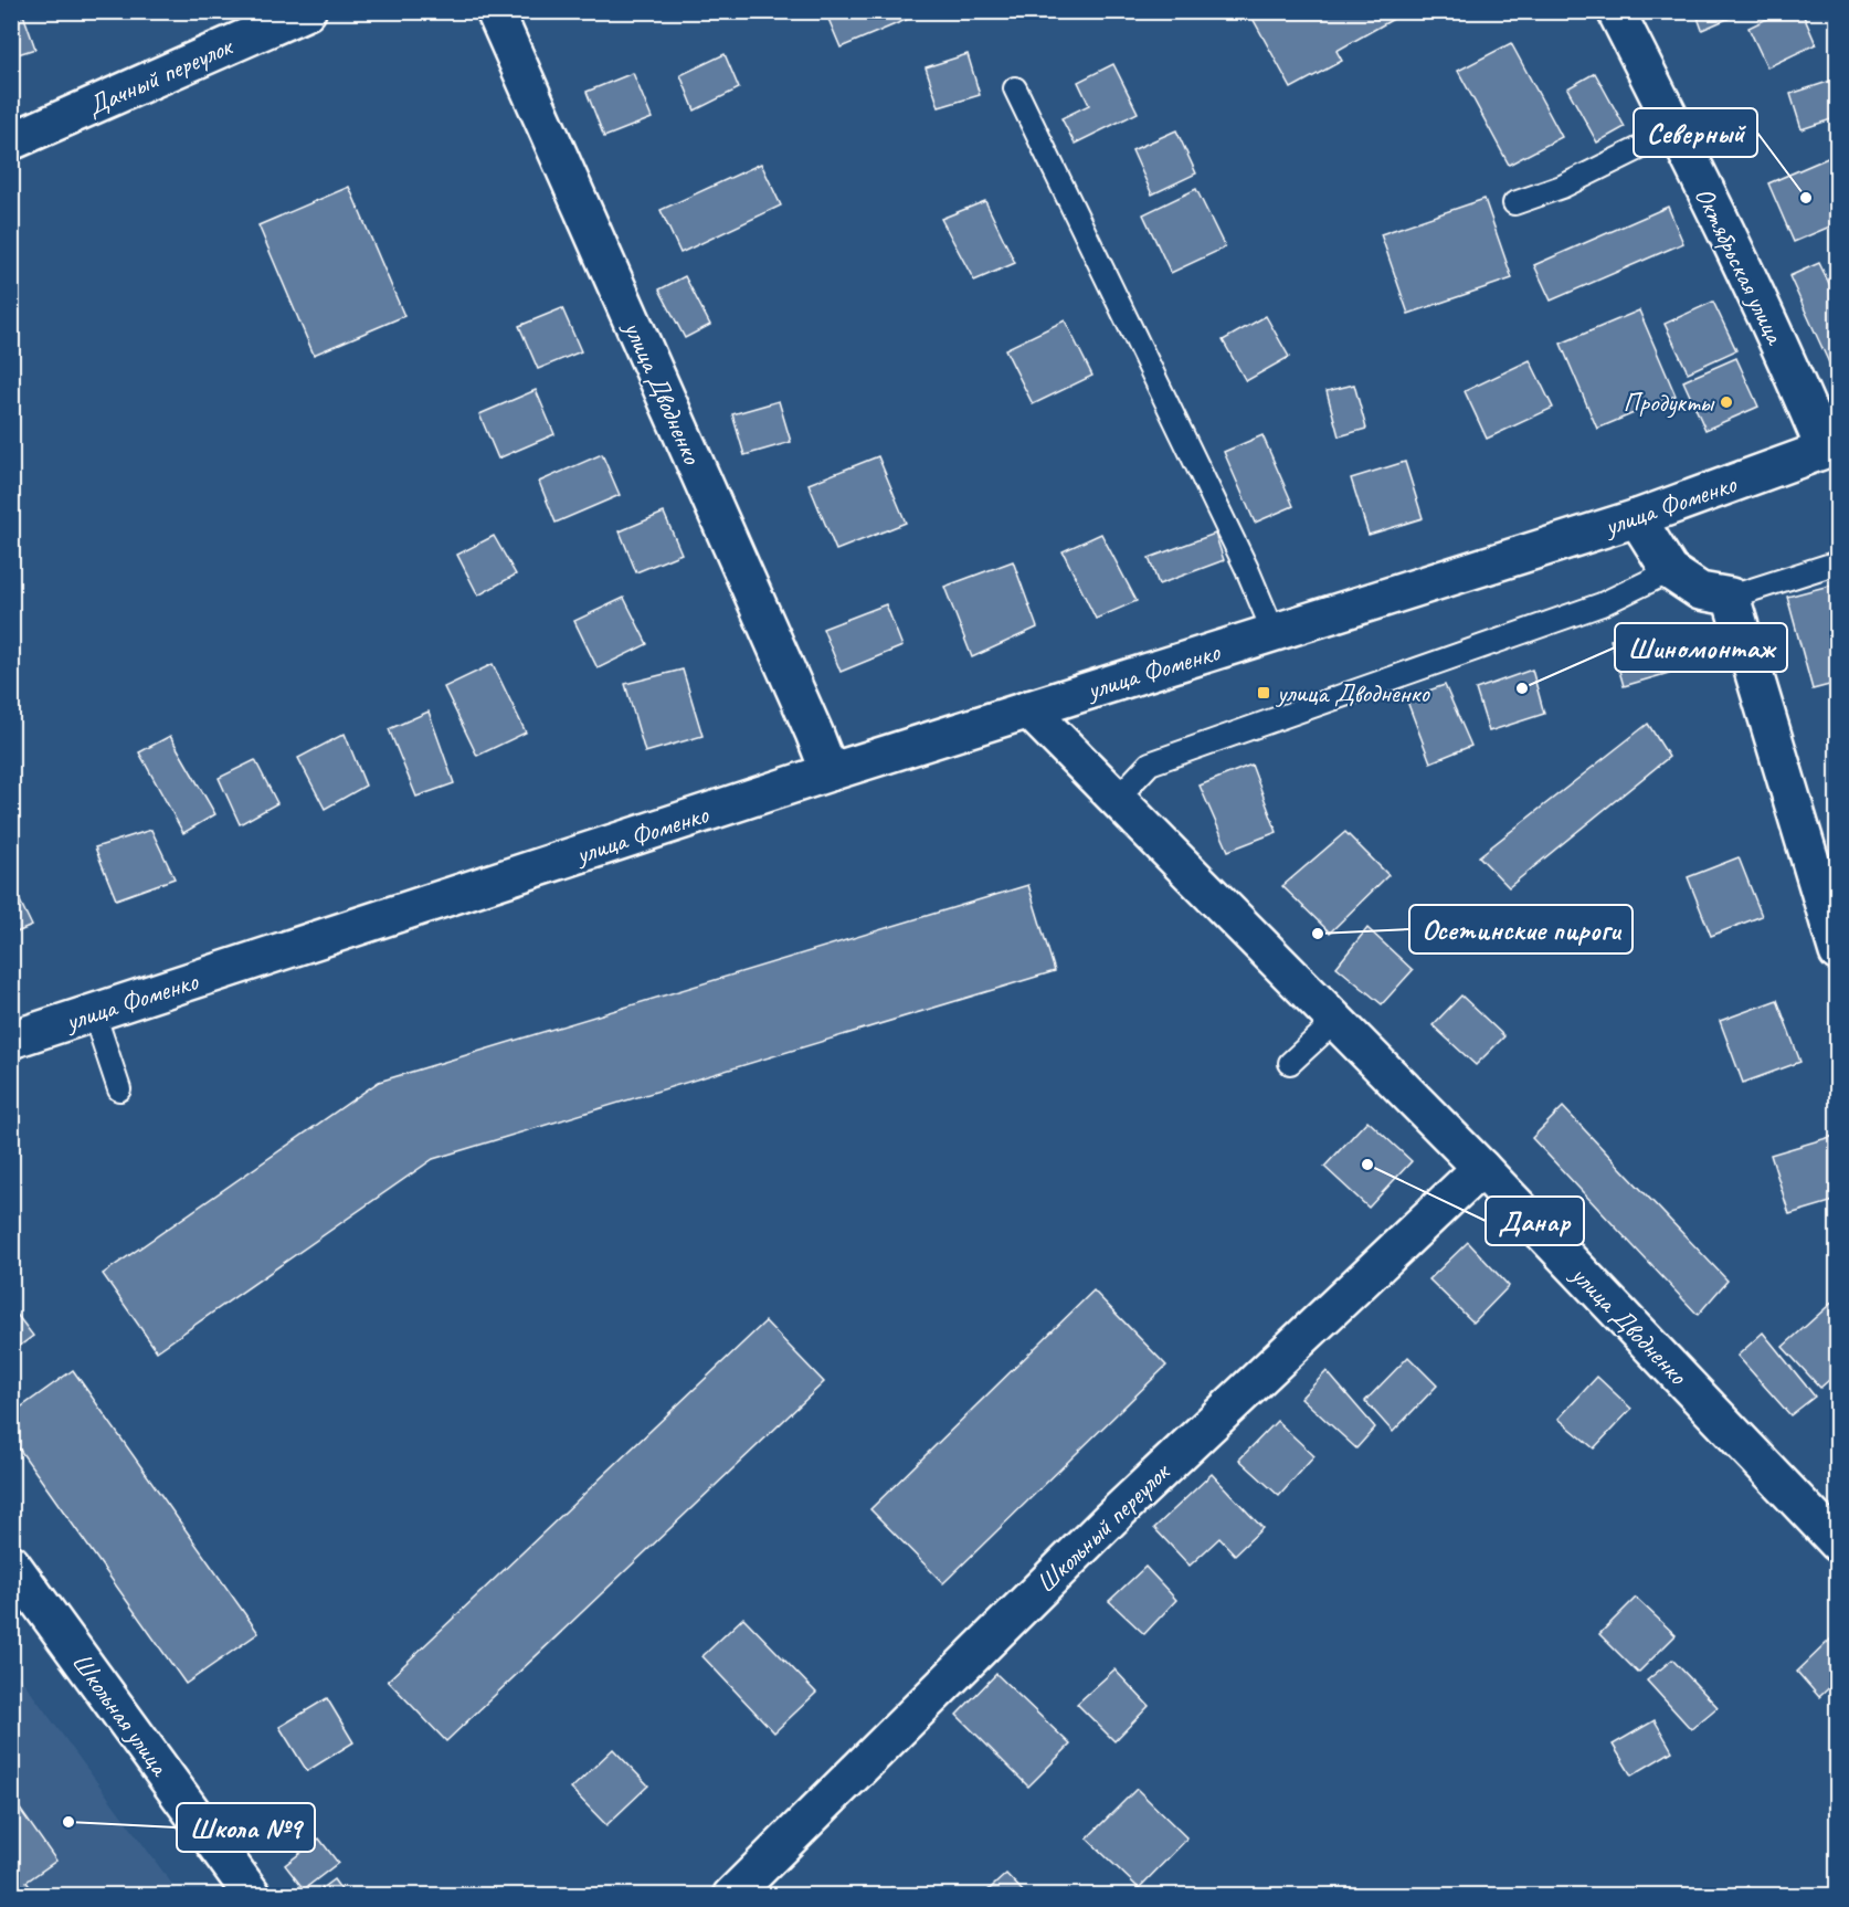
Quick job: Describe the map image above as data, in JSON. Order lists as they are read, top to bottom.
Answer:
{
  "streets": {
    "street": [
      "Дачный переулок",
      "Октябрьская улица",
      "улица Дводненко",
      "улица Фоменко",
      "Школьный переулок",
      "Школьная улица"
    ]
  },
  "crossings": [
    ["Октябрьская улица", "улица Фоменко"],
    ["улица Дводненко", "улица Фоменко"],
    ["улица Дводненко", "Школьный переулок"]
  ],
  "places": {
    "other": [
      "Северный",
      "Продукты",
      "Шиномонтаж",
      "Осетинские пироги",
      "Данар",
      "Школа №9"
    ],
    "transit": ["улица Дводненко"]
  }
}
